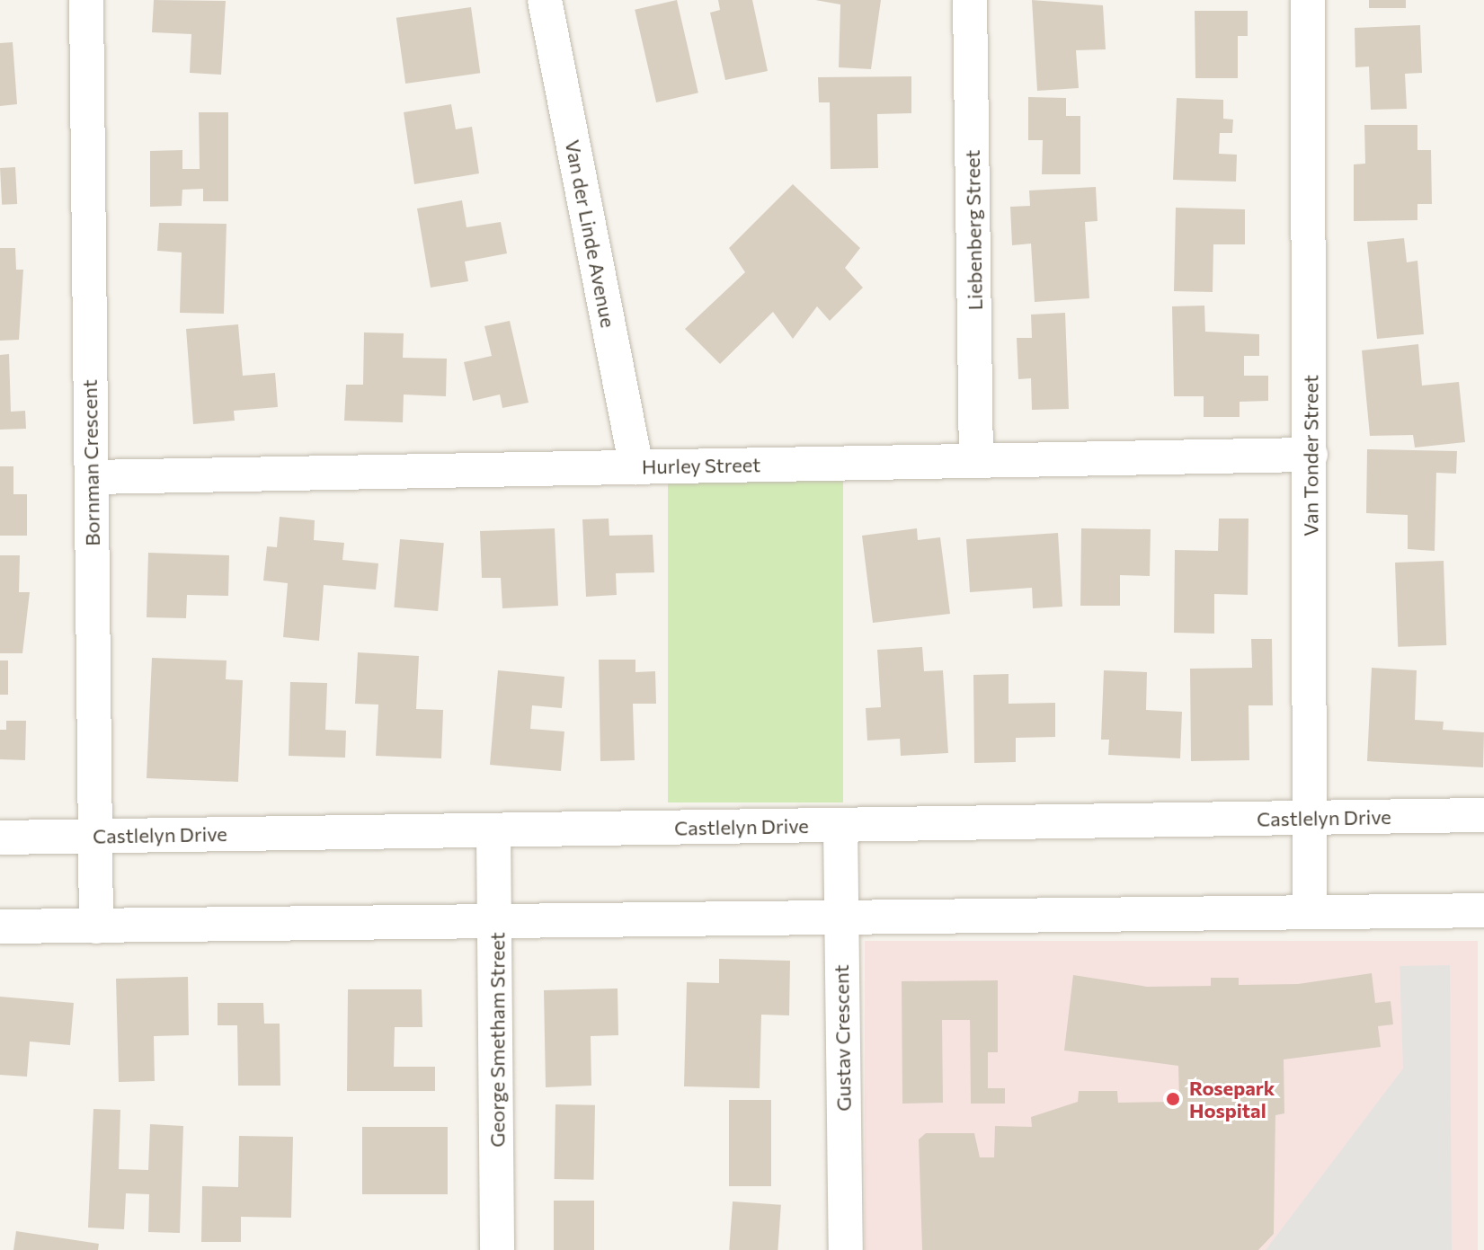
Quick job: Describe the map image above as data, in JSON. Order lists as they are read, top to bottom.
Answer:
{
  "streets": {
    "street": [
      "Liebenberg Street",
      "Van der Linde Avenue",
      "Van Tonder Street",
      "Bornman Crescent",
      "Hurley Street",
      "Castlelyn Drive",
      "Gustav Crescent",
      "George Smetham Street"
    ]
  },
  "crossings": [
    ["Liebenberg Street", "Hurley Street"],
    ["Van der Linde Avenue", "Hurley Street"],
    ["Van Tonder Street", "Hurley Street"],
    ["Van Tonder Street", "Castlelyn Drive"],
    ["Bornman Crescent", "Hurley Street"],
    ["Bornman Crescent", "Castlelyn Drive"],
    ["Castlelyn Drive", "Gustav Crescent"],
    ["Castlelyn Drive", "George Smetham Street"]
  ],
  "places": ["Rosepark Hospital"]
}
